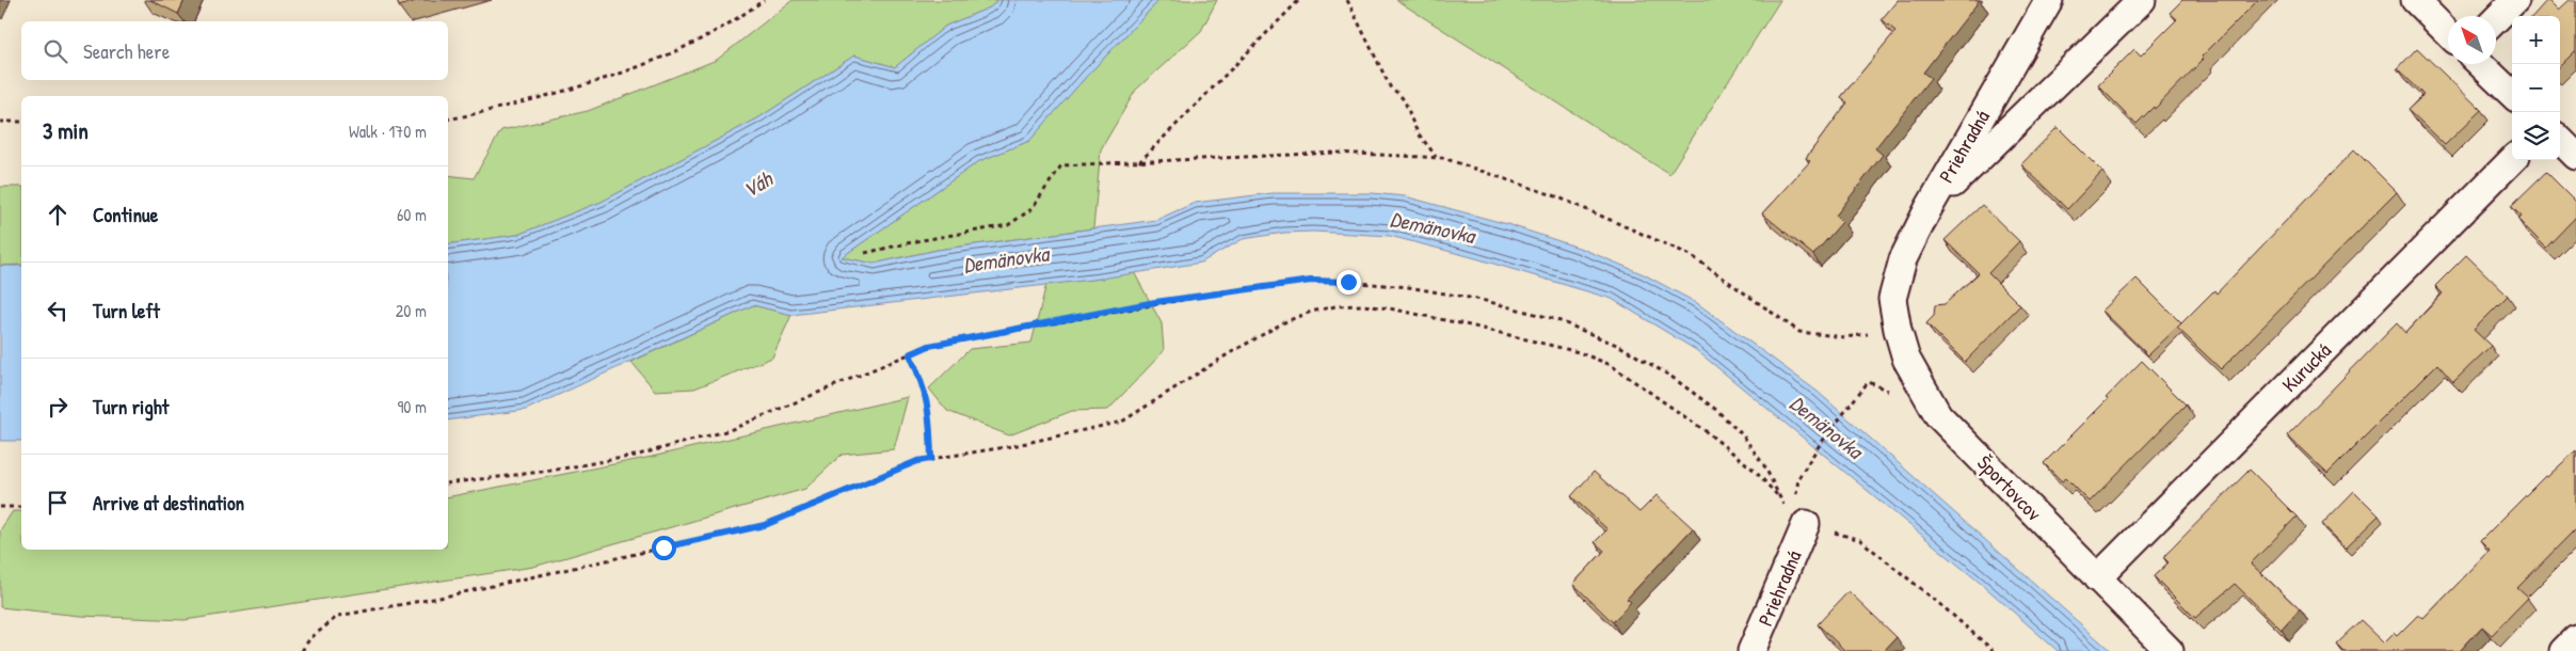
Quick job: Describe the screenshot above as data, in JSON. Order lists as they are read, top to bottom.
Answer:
{
  "streets": {
    "street": ["Priehradná", "Kurucká", "Športovcov"]
  },
  "crossings": [
    ["Priehradná", "Športovcov"],
    ["Kurucká", "Športovcov"]
  ],
  "water": ["Váh", "Demänovka"],
  "north": "top left",
  "page": {
    "map_buttons": ["+", "−"],
    "search": "Search here",
    "heading": ["3 min", "Walk · 170 m"],
    "list": [
      ["Continue", "60 m"],
      ["Turn left", "20 m"],
      ["Turn right", "90 m"],
      "Arrive at destination"
    ]
  }
}
